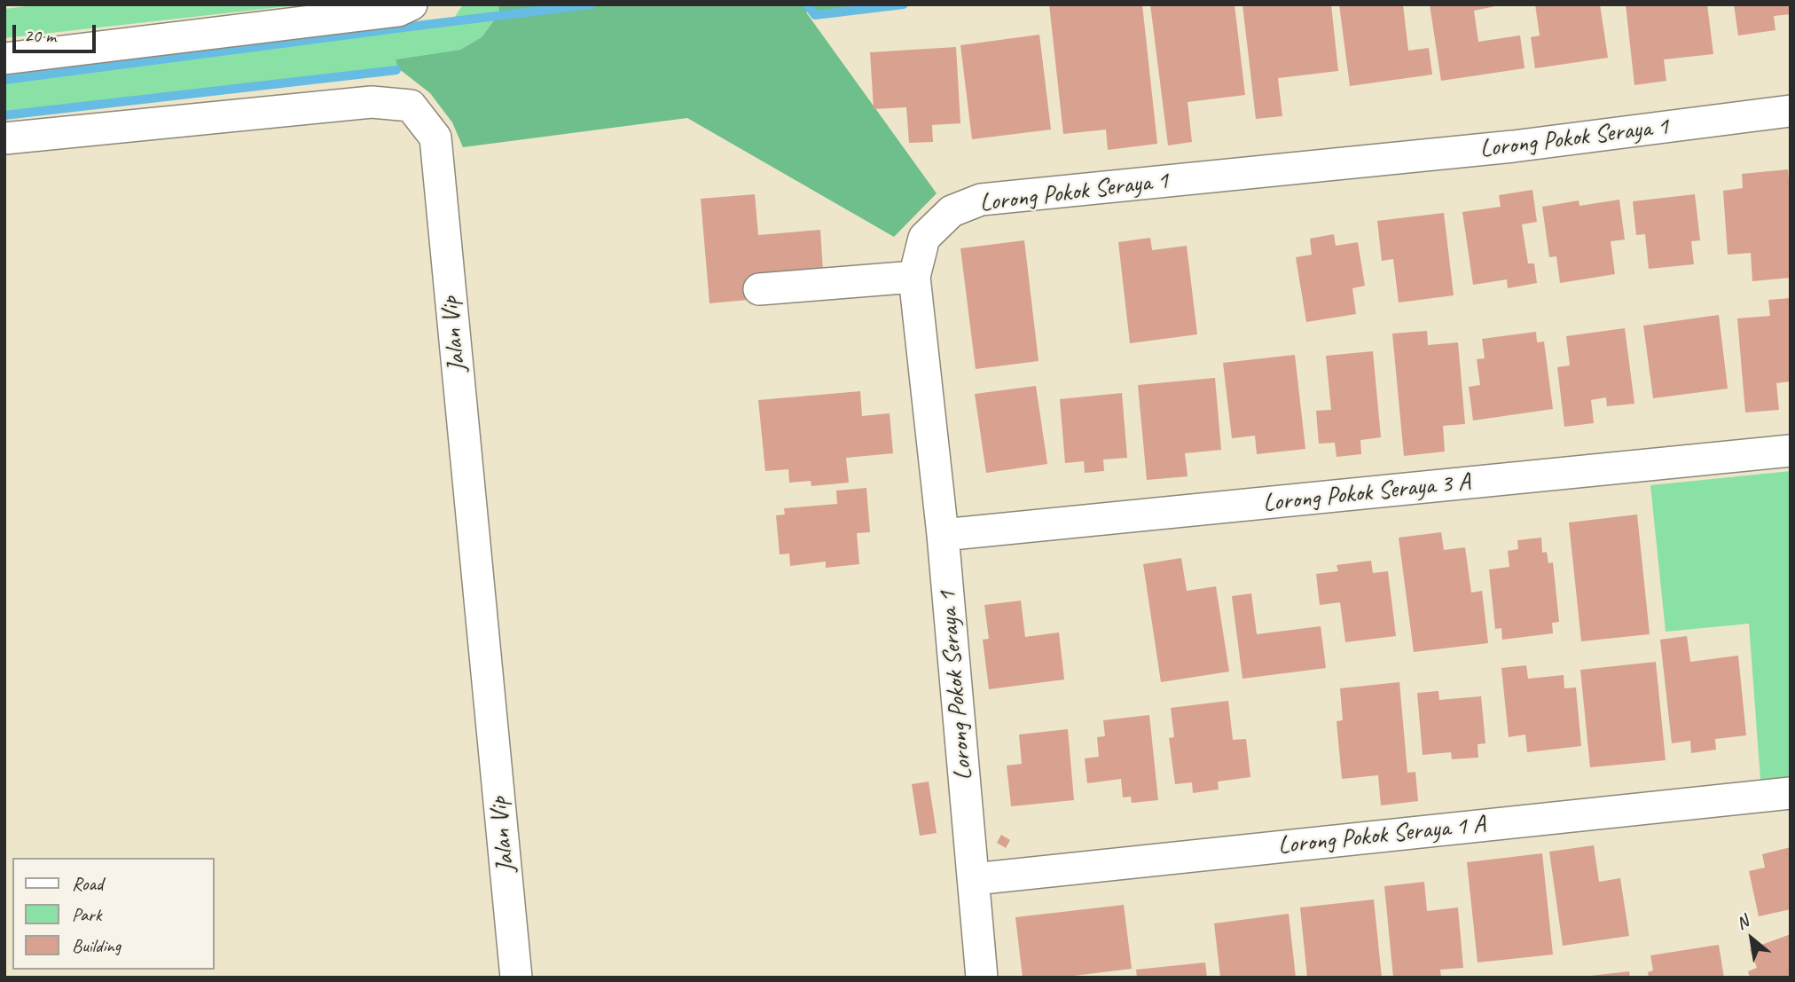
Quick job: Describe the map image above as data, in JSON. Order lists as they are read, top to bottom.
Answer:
{
  "streets": {
    "street": [
      "Lorong Pokok Seraya 1",
      "Jalan Vip",
      "Lorong Pokok Seraya 3 A",
      "Lorong Pokok Seraya 1 A"
    ]
  },
  "crossings": [
    ["Lorong Pokok Seraya 1", "Lorong Pokok Seraya 3 A"],
    ["Lorong Pokok Seraya 1", "Lorong Pokok Seraya 1 A"]
  ],
  "legend": ["Road", "Park", "Building"],
  "scale_bar": "20 m",
  "north": "top left"
}
